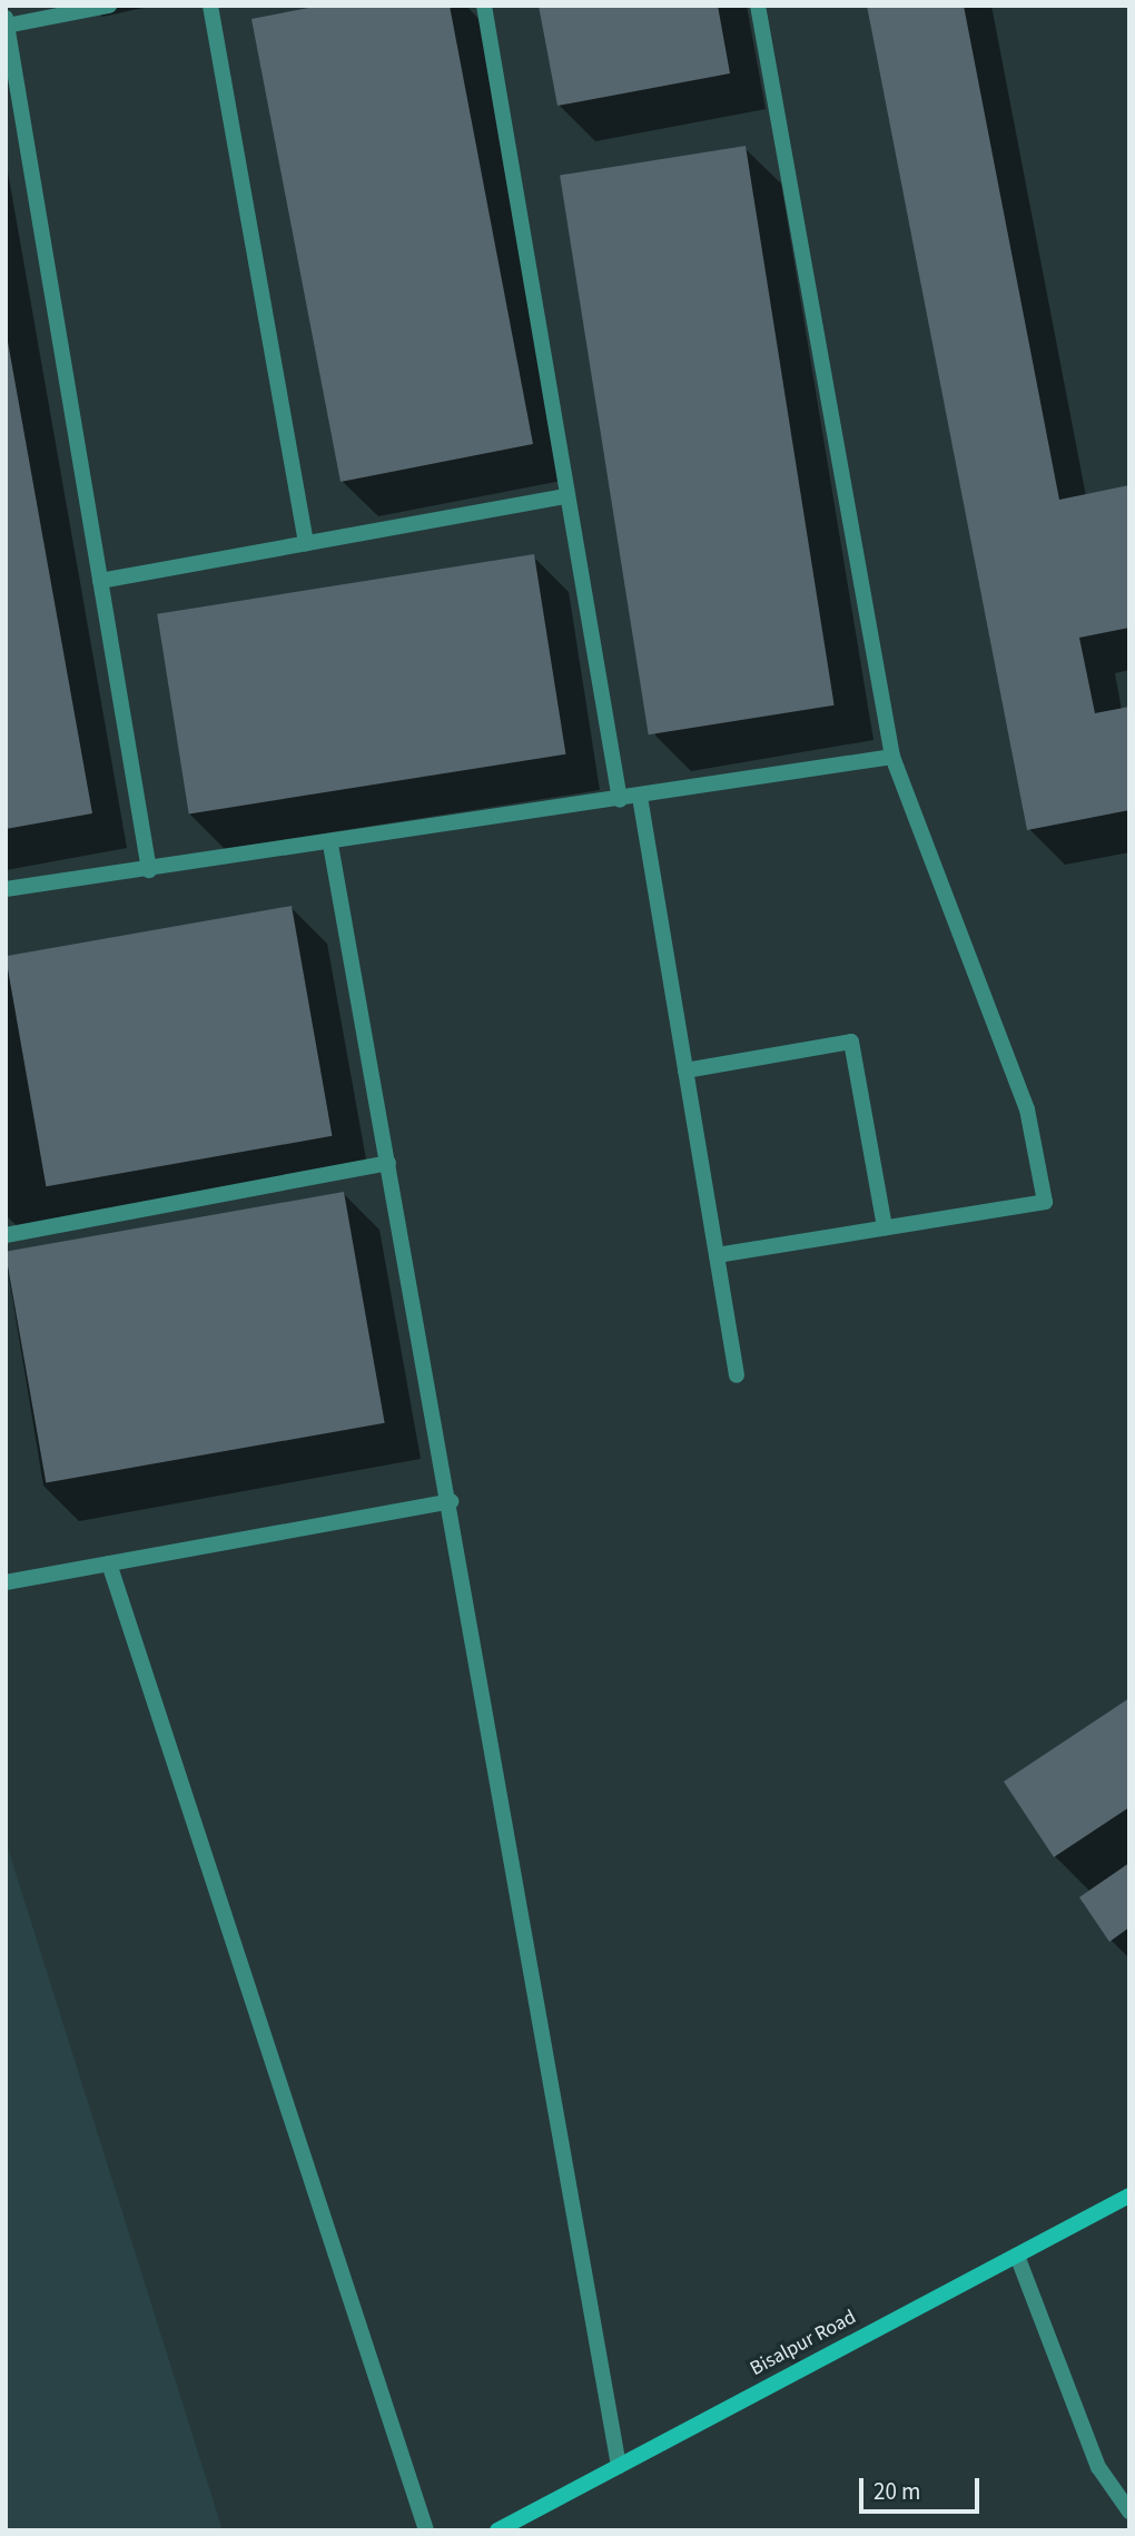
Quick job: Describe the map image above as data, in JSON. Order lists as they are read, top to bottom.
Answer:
{
  "streets": {
    "main road": ["Bisalpur Road"]
  },
  "scale_bar": "20 m"
}
